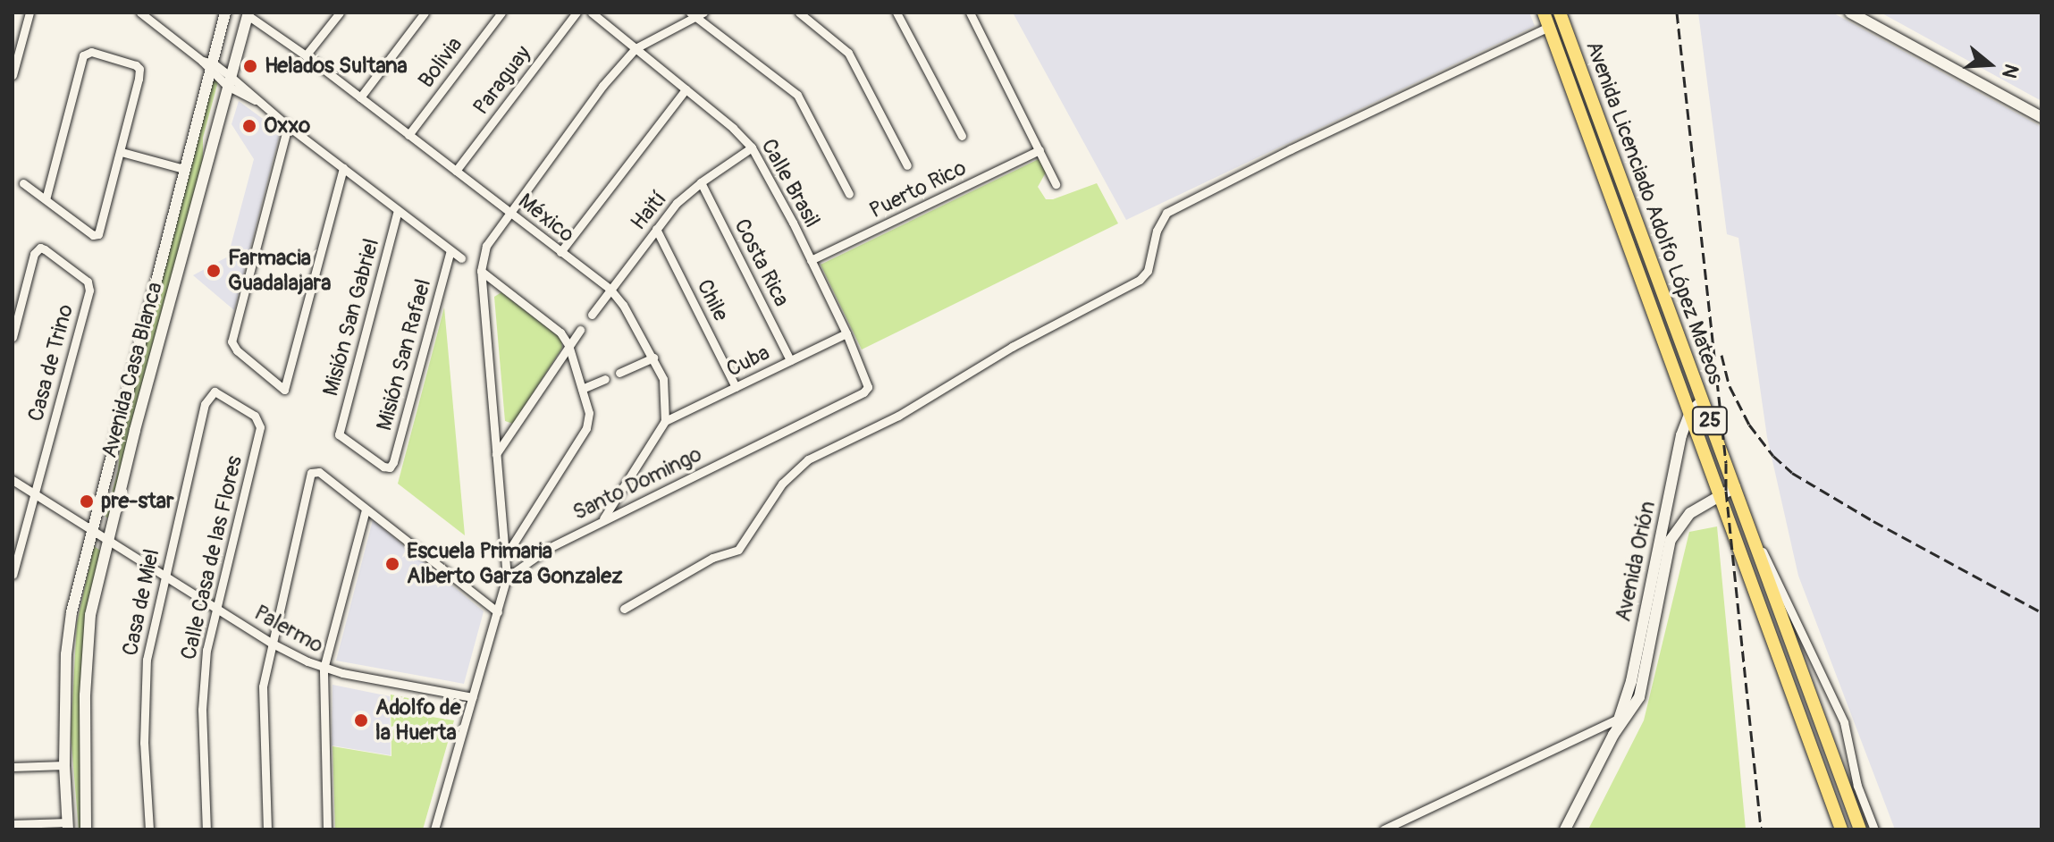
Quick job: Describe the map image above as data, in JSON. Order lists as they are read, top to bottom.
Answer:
{
  "streets": {
    "main road": ["Avenida Licenciado Adolfo López Mateos", "25"],
    "street": [
      "Bolivia",
      "Paraguay",
      "Calle Brasil",
      "Puerto Rico",
      "Haití",
      "México",
      "Costa Rica",
      "Chile",
      "Misión San Gabriel",
      "Misión San Rafael",
      "Cuba",
      "Casa de Trino",
      "Avenida Casa Blanca",
      "Santo Domingo",
      "Calle Casa de las Flores",
      "Avenida Orión",
      "Casa de Miel",
      "Palermo"
    ]
  },
  "crossings": [
    ["Bolivia", "México"],
    ["Paraguay", "México"],
    ["Calle Brasil", "Puerto Rico"],
    ["Calle Brasil", "Haití"],
    ["Calle Brasil", "Cuba"],
    ["Calle Brasil", "Santo Domingo"],
    ["Haití", "México"],
    ["Haití", "Costa Rica"],
    ["Haití", "Chile"],
    ["Avenida Licenciado Adolfo López Mateos", "Avenida Orión"],
    ["México", "Cuba"],
    ["México", "Avenida Casa Blanca"],
    ["Costa Rica", "Cuba"],
    ["Chile", "Cuba"],
    ["Misión San Gabriel", "Misión San Rafael"],
    ["Casa de Trino", "Palermo"],
    ["Avenida Casa Blanca", "Palermo"],
    ["Calle Casa de las Flores", "Casa de Miel"],
    ["Calle Casa de las Flores", "Palermo"],
    ["Casa de Miel", "Palermo"]
  ],
  "places": [
    "Helados Sultana",
    "Oxxo",
    "Farmacia Guadalajara",
    "pre-star",
    "Escuela Primaria Alberto Garza Gonzalez",
    "Adolfo de la Huerta"
  ],
  "north": "right"
}
